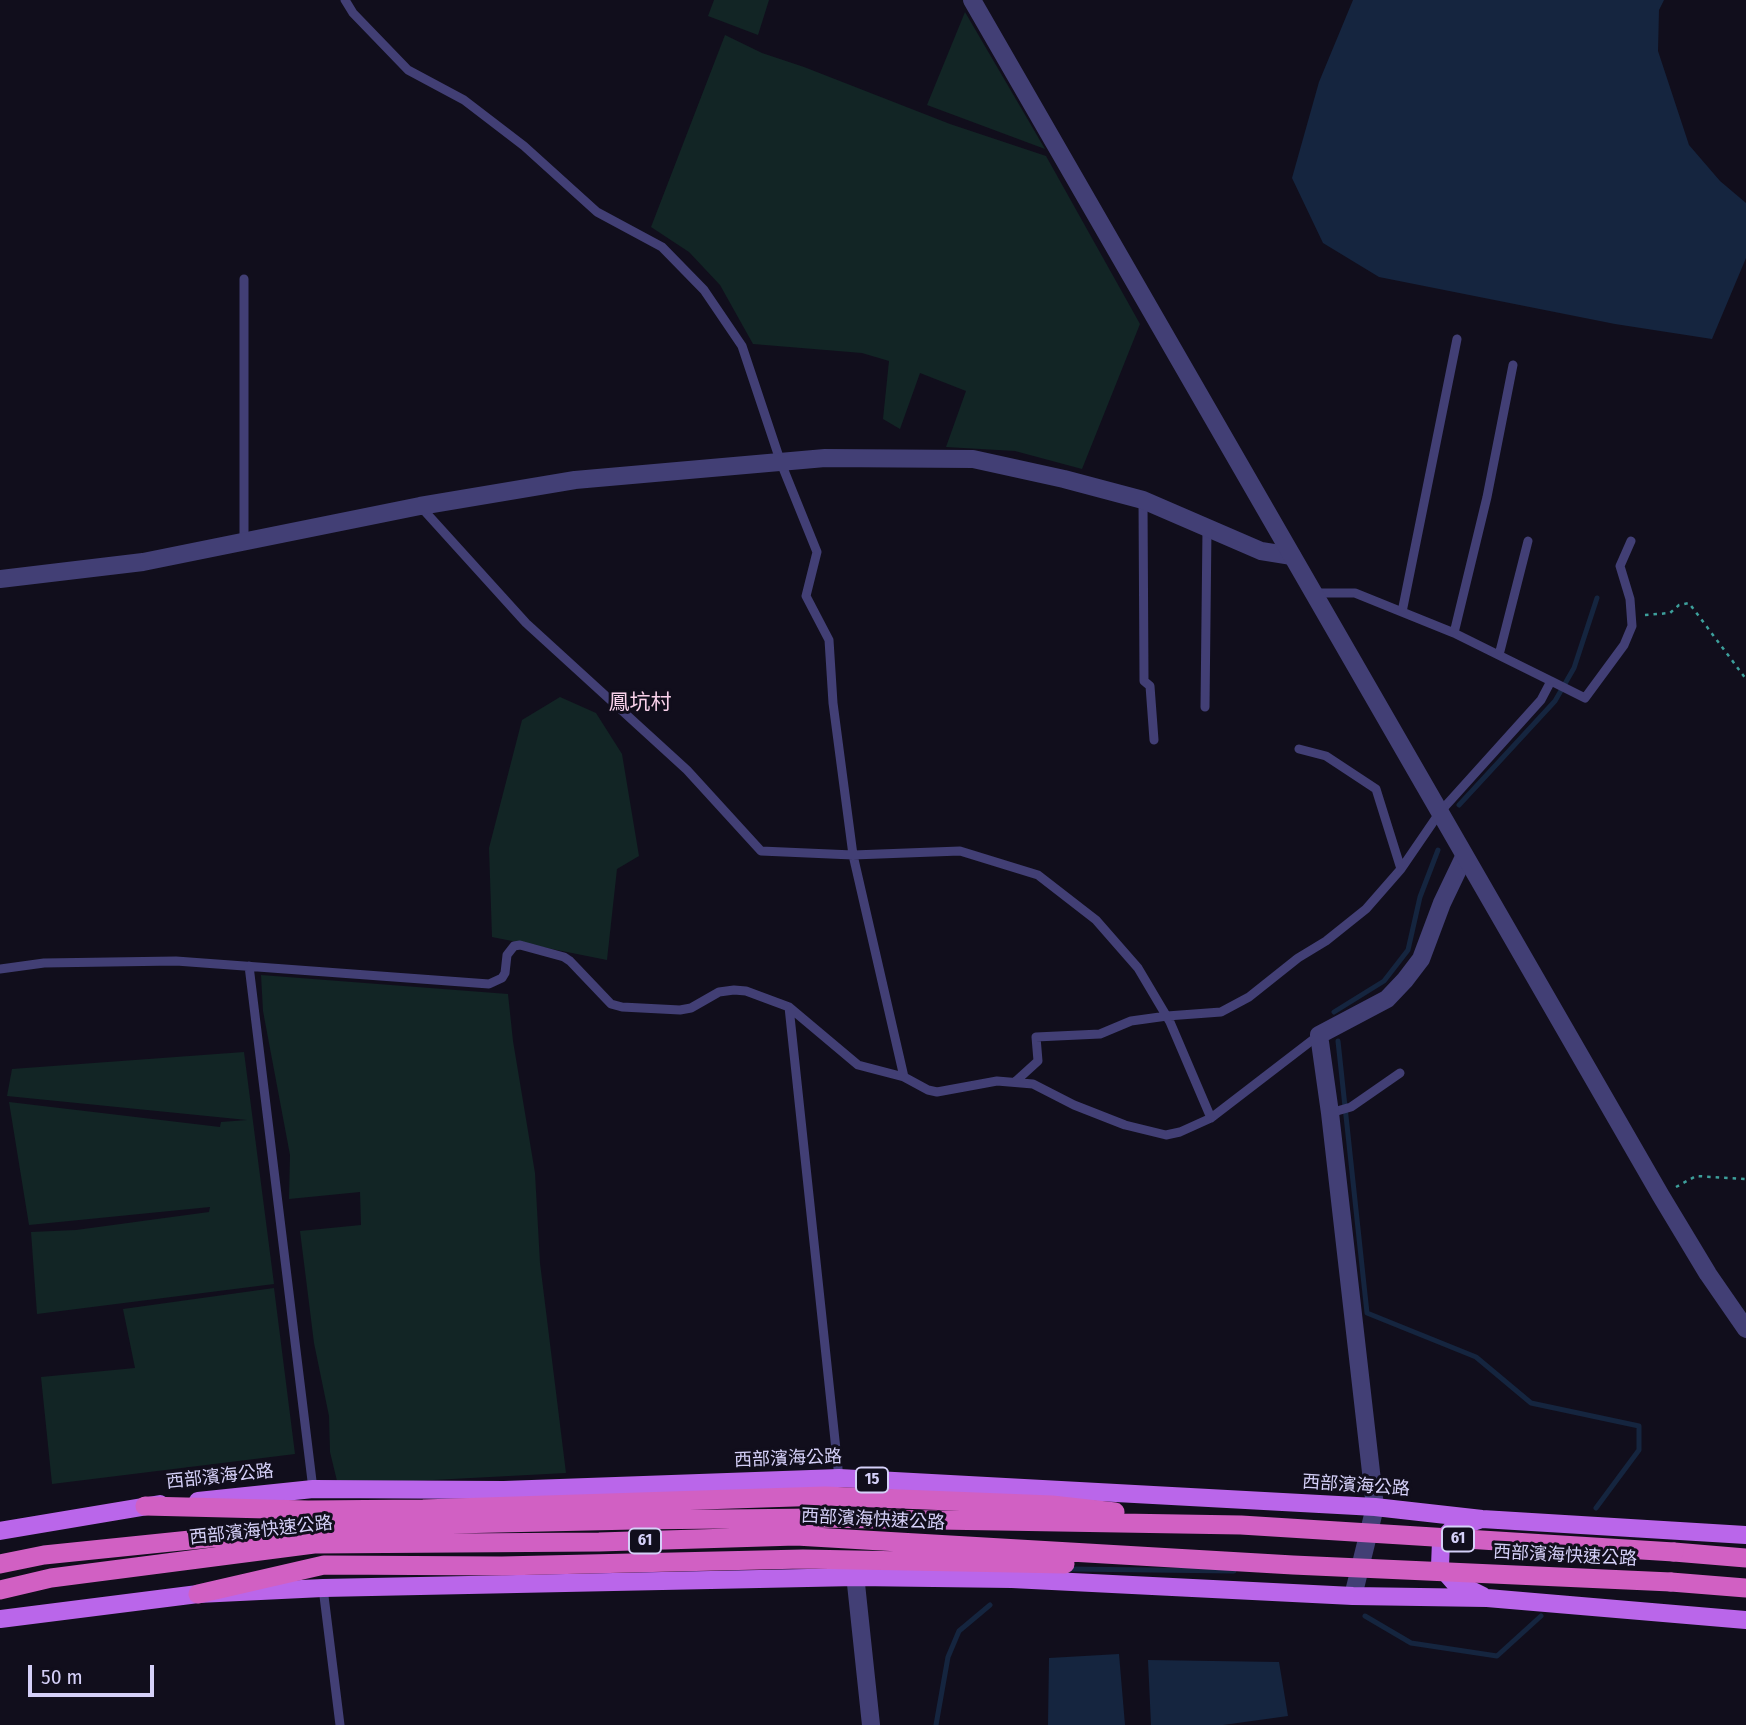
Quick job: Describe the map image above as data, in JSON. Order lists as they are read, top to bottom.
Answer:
{
  "streets": {
    "highway": ["西部濱海快速公路", "61"],
    "main road": ["西部濱海公路", "15"]
  },
  "districts": ["鳳坑村"],
  "scale_bar": "50 m"
}
